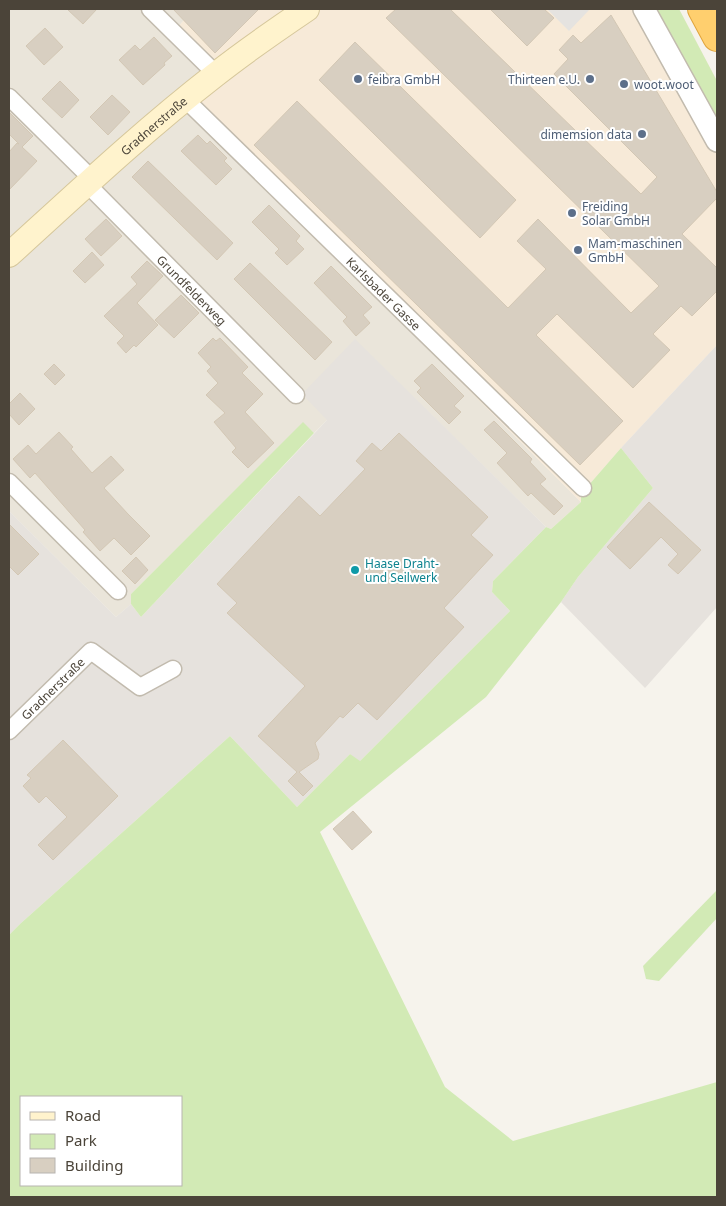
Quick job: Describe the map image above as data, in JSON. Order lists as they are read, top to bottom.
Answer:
{
  "streets": {
    "main road": ["Gradnerstraße"],
    "street": ["Grundfelderweg", "Karlsbader Gasse"]
  },
  "crossings": [
    ["Gradnerstraße", "Grundfelderweg"],
    ["Gradnerstraße", "Karlsbader Gasse"]
  ],
  "places": [
    "feibra GmbH",
    "Thirteen e.U.",
    "woot.woot",
    "dimemsion data",
    "Freiding Solar GmbH",
    "Mam-maschinen GmbH",
    "Haase Draht- und Seilwerk"
  ],
  "legend": ["Road", "Park", "Building"]
}
